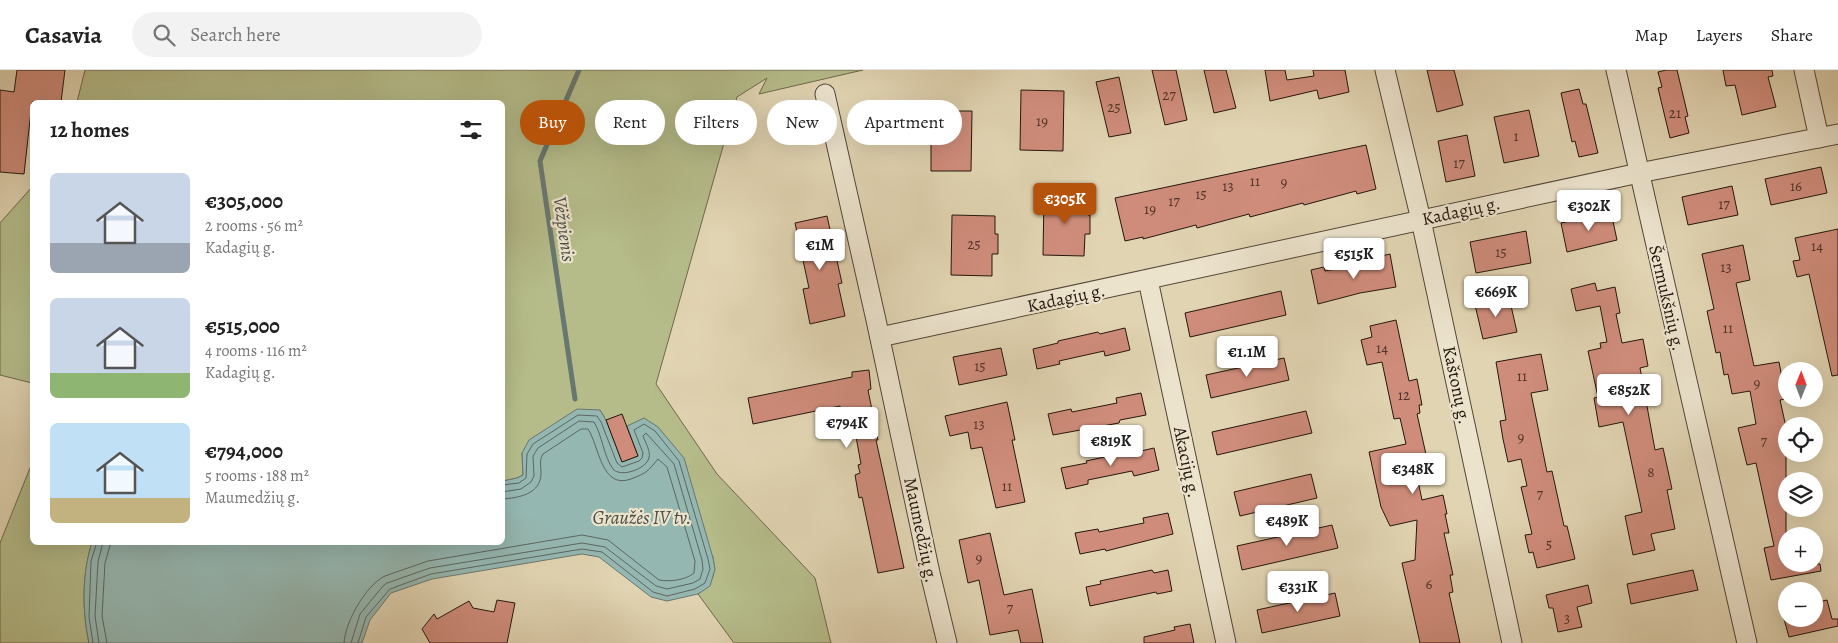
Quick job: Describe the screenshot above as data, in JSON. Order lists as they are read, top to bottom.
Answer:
{
  "streets": {
    "street": [
      "Kadagių g.",
      "Šermukšnių g.",
      "Kaštonų g.",
      "Akacijų g.",
      "Maumedžių g."
    ]
  },
  "crossings": [
    ["Kadagių g.", "Šermukšnių g."],
    ["Kadagių g.", "Kaštonų g."],
    ["Kadagių g.", "Akacijų g."],
    ["Kadagių g.", "Maumedžių g."]
  ],
  "water": ["Vėžpienis", "Graužės IV tv."],
  "house_numbers": [
    "27",
    "25",
    "21",
    "19",
    "1",
    "17",
    "11",
    "9",
    "13",
    "16",
    "15",
    "17",
    "17",
    "19",
    "25",
    "14",
    "15",
    "13",
    "11",
    "14",
    "15",
    "11",
    "9",
    "12",
    "13",
    "9",
    "7",
    "8",
    "11",
    "7",
    "5",
    "9",
    "6",
    "7",
    "3"
  ],
  "north": "top",
  "page": {
    "header": "Casavia",
    "search": "Search here",
    "nav": ["Map", "Layers", "Share"],
    "chip": [
      "Buy",
      "Rent",
      "Filters",
      "New",
      "Apartment"
    ],
    "heading": "12 homes",
    "list": [
      {
        "name": "€305,000",
        "note": "2 rooms · 56 m² · Kadagių g."
      },
      {
        "name": "€515,000",
        "note": "4 rooms · 116 m² · Kadagių g."
      },
      {
        "name": "€794,000",
        "note": "5 rooms · 188 m² · Maumedžių g."
      }
    ],
    "price": [
      "€305K",
      "€302K",
      "€1M",
      "€515K",
      "€669K",
      "€1.1M",
      "€852K",
      "€794K",
      "€819K",
      "€348K",
      "€489K",
      "€331K"
    ],
    "map_buttons": ["+", "−"]
  }
}
